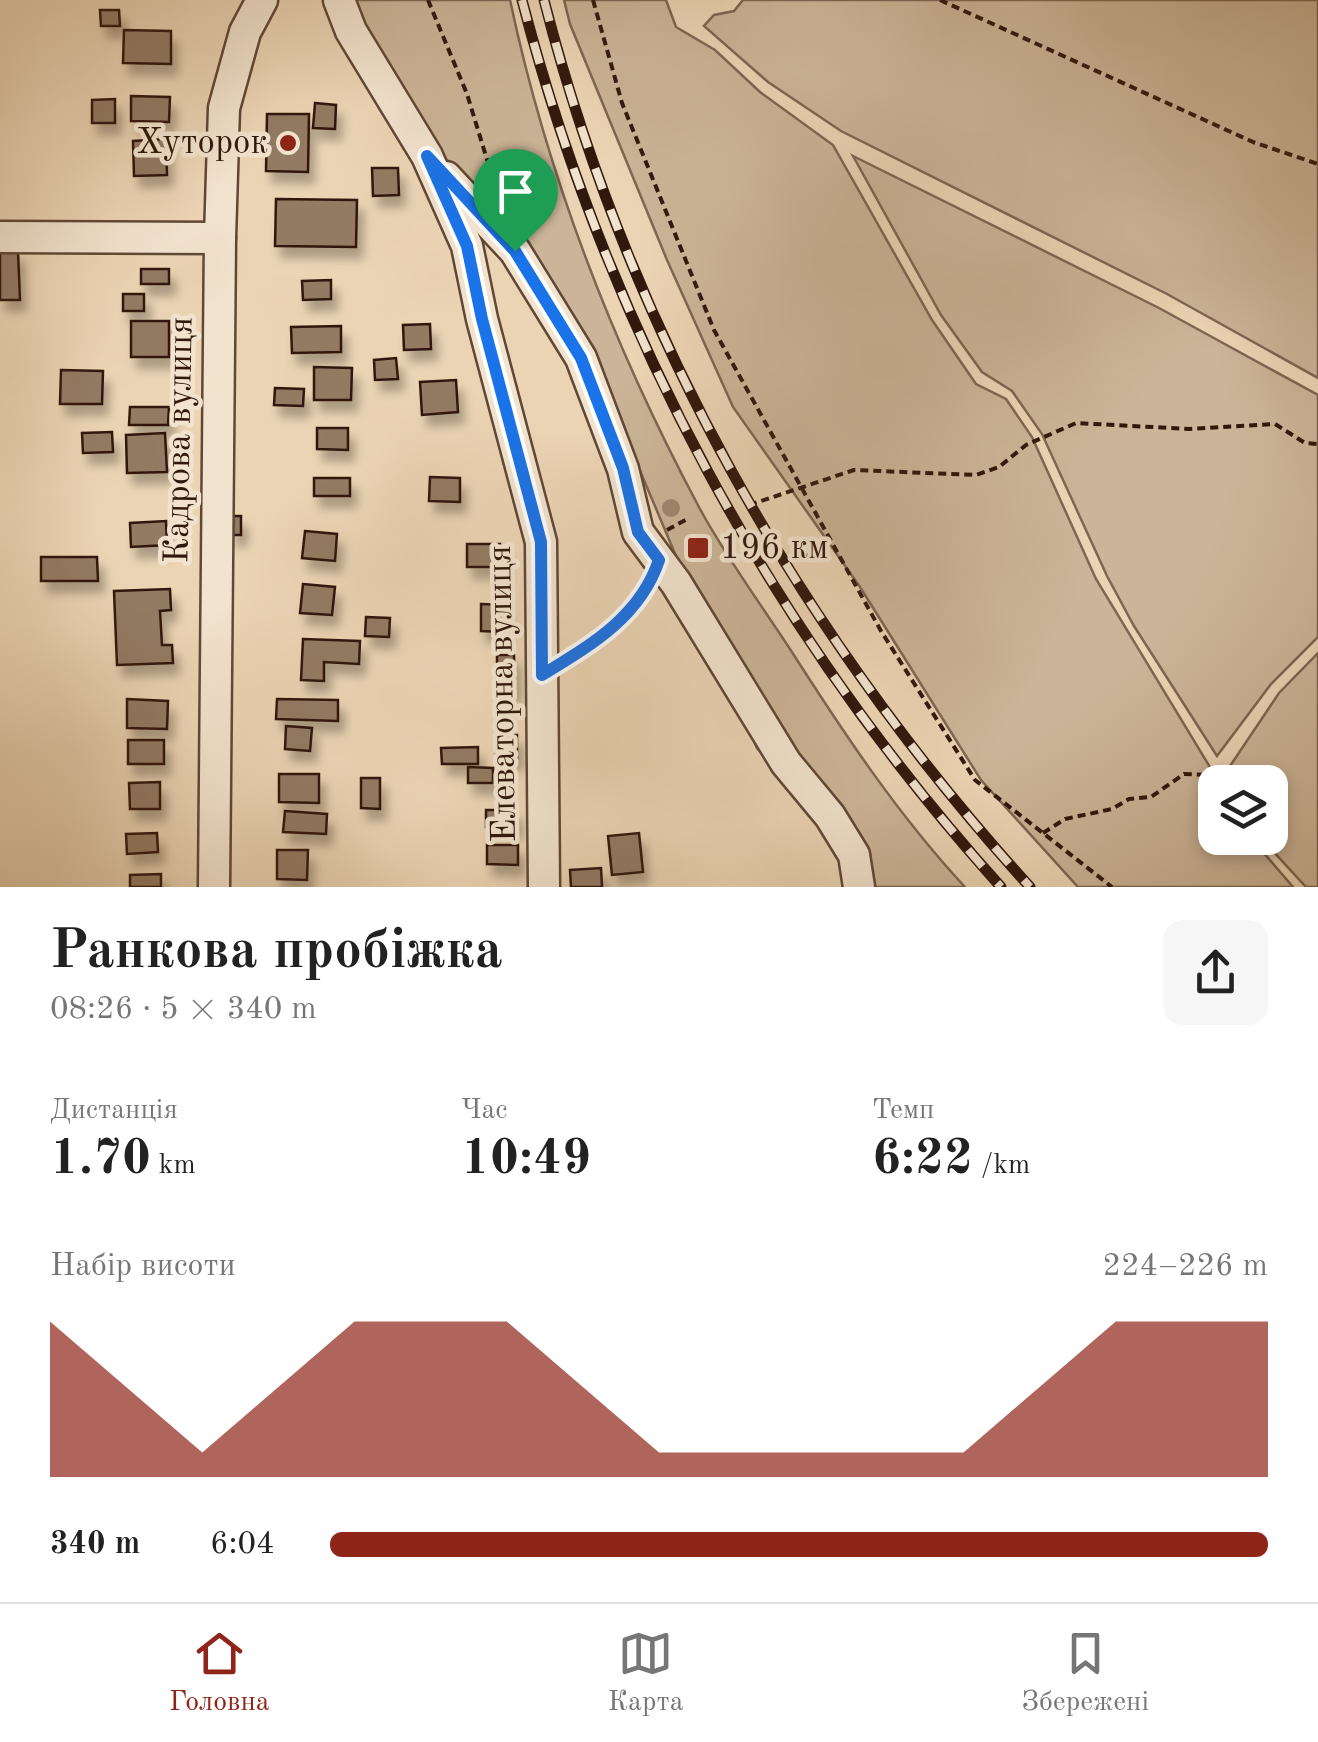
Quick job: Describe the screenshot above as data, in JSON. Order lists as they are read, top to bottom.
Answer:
{
  "streets": {
    "street": ["Кадрова вулиця", "Елеваторна вулиця"]
  },
  "places": {
    "other": ["Хуторок"],
    "transit": ["196 км"]
  },
  "page": {
    "heading": ["Ранкова пробіжка", "08:26 · 5 × 340 m"],
    "stats": [
      ["Дистанція", "1.70 km"],
      ["Час", "10:49"],
      ["Темп", "6:22 /km"]
    ],
    "chart": ["Набір висоти", "224–226 m"],
    "list": [
      {
        "name": "340 m",
        "note": "6:04"
      }
    ],
    "tabs": ["Головна", "Карта", "Збережені"]
  }
}
